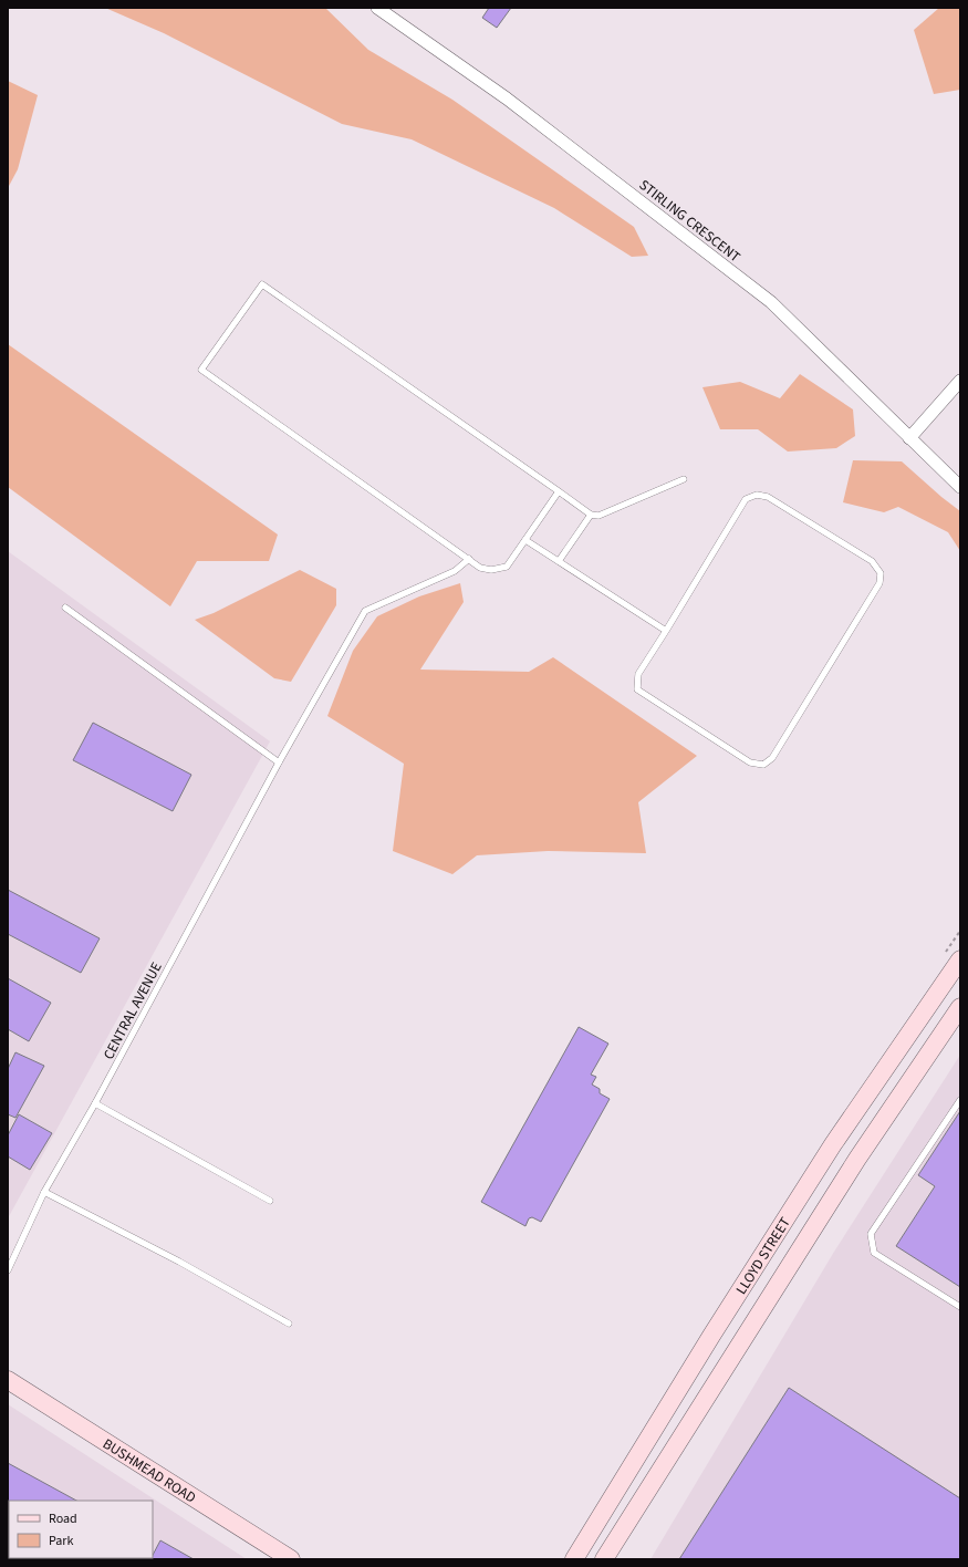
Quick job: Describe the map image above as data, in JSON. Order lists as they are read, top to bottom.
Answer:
{
  "streets": {
    "main road": ["LLOYD STREET", "BUSHMEAD ROAD"],
    "street": ["STIRLING CRESCENT"],
    "lane": ["CENTRAL AVENUE"]
  },
  "legend": ["Road", "Park"]
}
